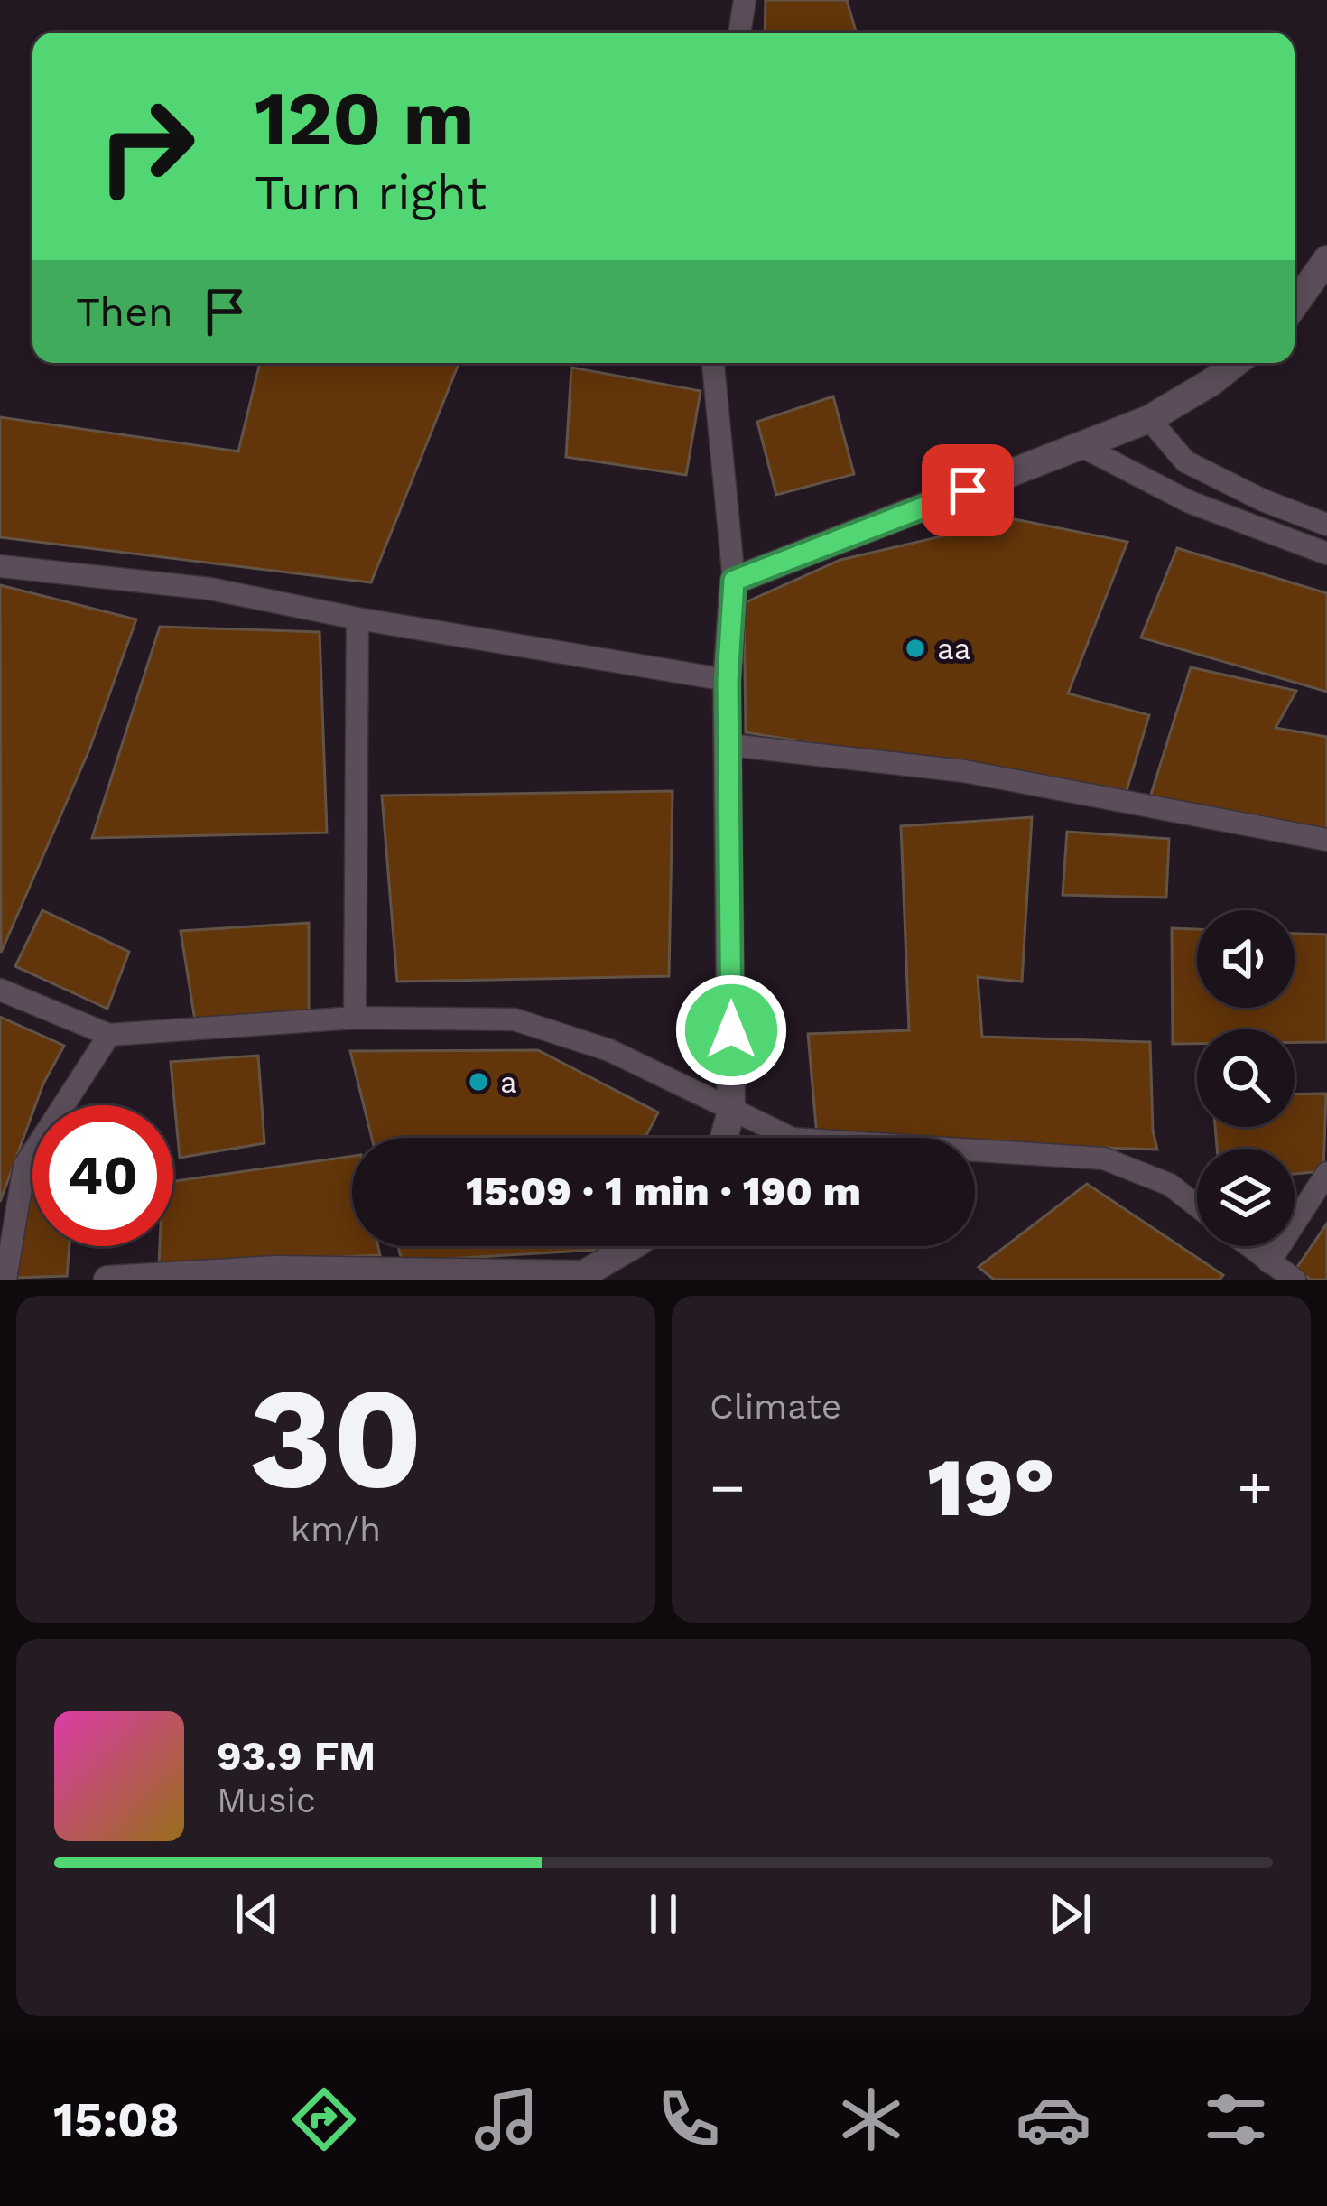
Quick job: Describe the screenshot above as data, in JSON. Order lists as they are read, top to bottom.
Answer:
{
  "places": ["aa", "a"],
  "page": {
    "turn": ["120 m", "Turn right"],
    "then": "Then",
    "limit": "40",
    "trip": "15:09 · 1 min · 190 m",
    "tile": [
      ["30", "km/h"],
      "Climate"
    ],
    "heat": ["−", "19°", "+"],
    "song": ["93.9 FM", "Music"],
    "tabs": "15:08"
  }
}
